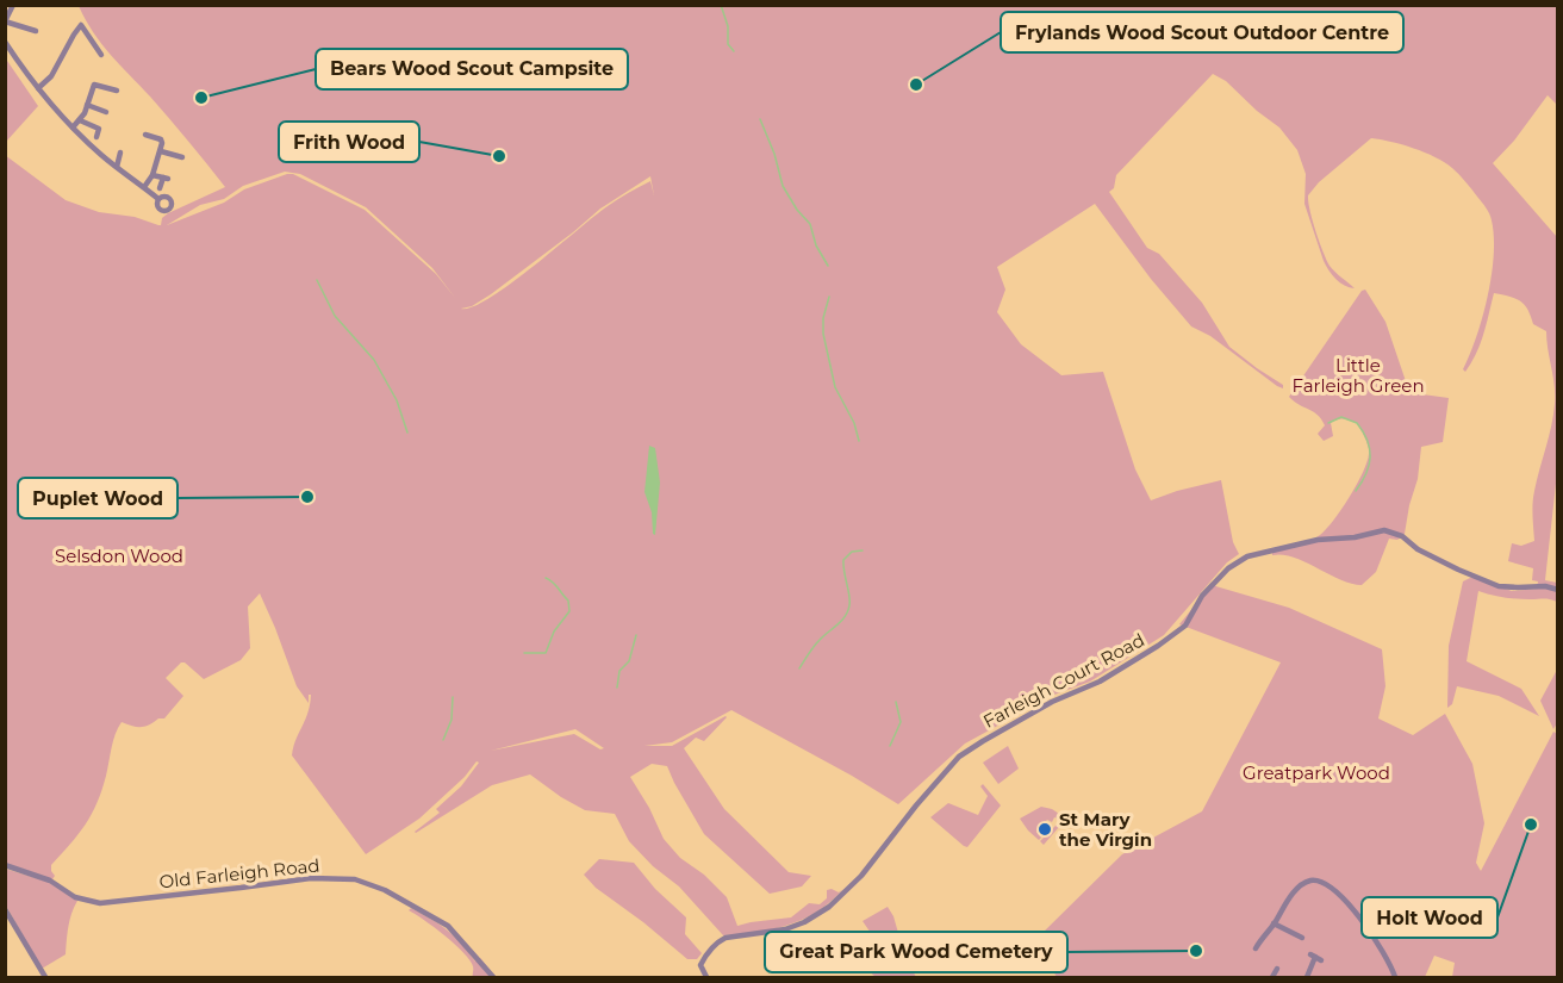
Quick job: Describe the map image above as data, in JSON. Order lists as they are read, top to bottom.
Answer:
{
  "streets": {
    "street": ["Farleigh Court Road", "Old Farleigh Road"]
  },
  "parks": ["Little Farleigh Green", "Selsdon Wood", "Greatpark Wood"],
  "places": [
    "Frylands Wood Scout Outdoor Centre",
    "Bears Wood Scout Campsite",
    "Frith Wood",
    "Puplet Wood",
    "Holt Wood",
    "St Mary the Virgin",
    "Great Park Wood Cemetery"
  ]
}
